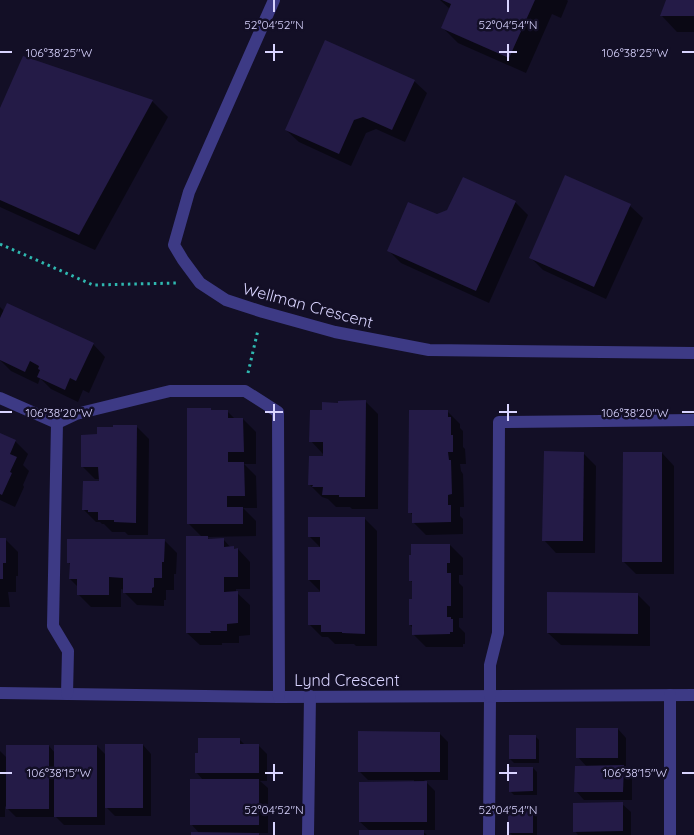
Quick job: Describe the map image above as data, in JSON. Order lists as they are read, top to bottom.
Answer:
{
  "streets": {
    "street": ["Wellman Crescent", "Lynd Crescent"]
  },
  "coordinates": [
    "52°04'52\"N",
    "52°04'54\"N",
    "106°38'25\"W",
    "106°38'20\"W",
    "106°38'15\"W"
  ]
}
